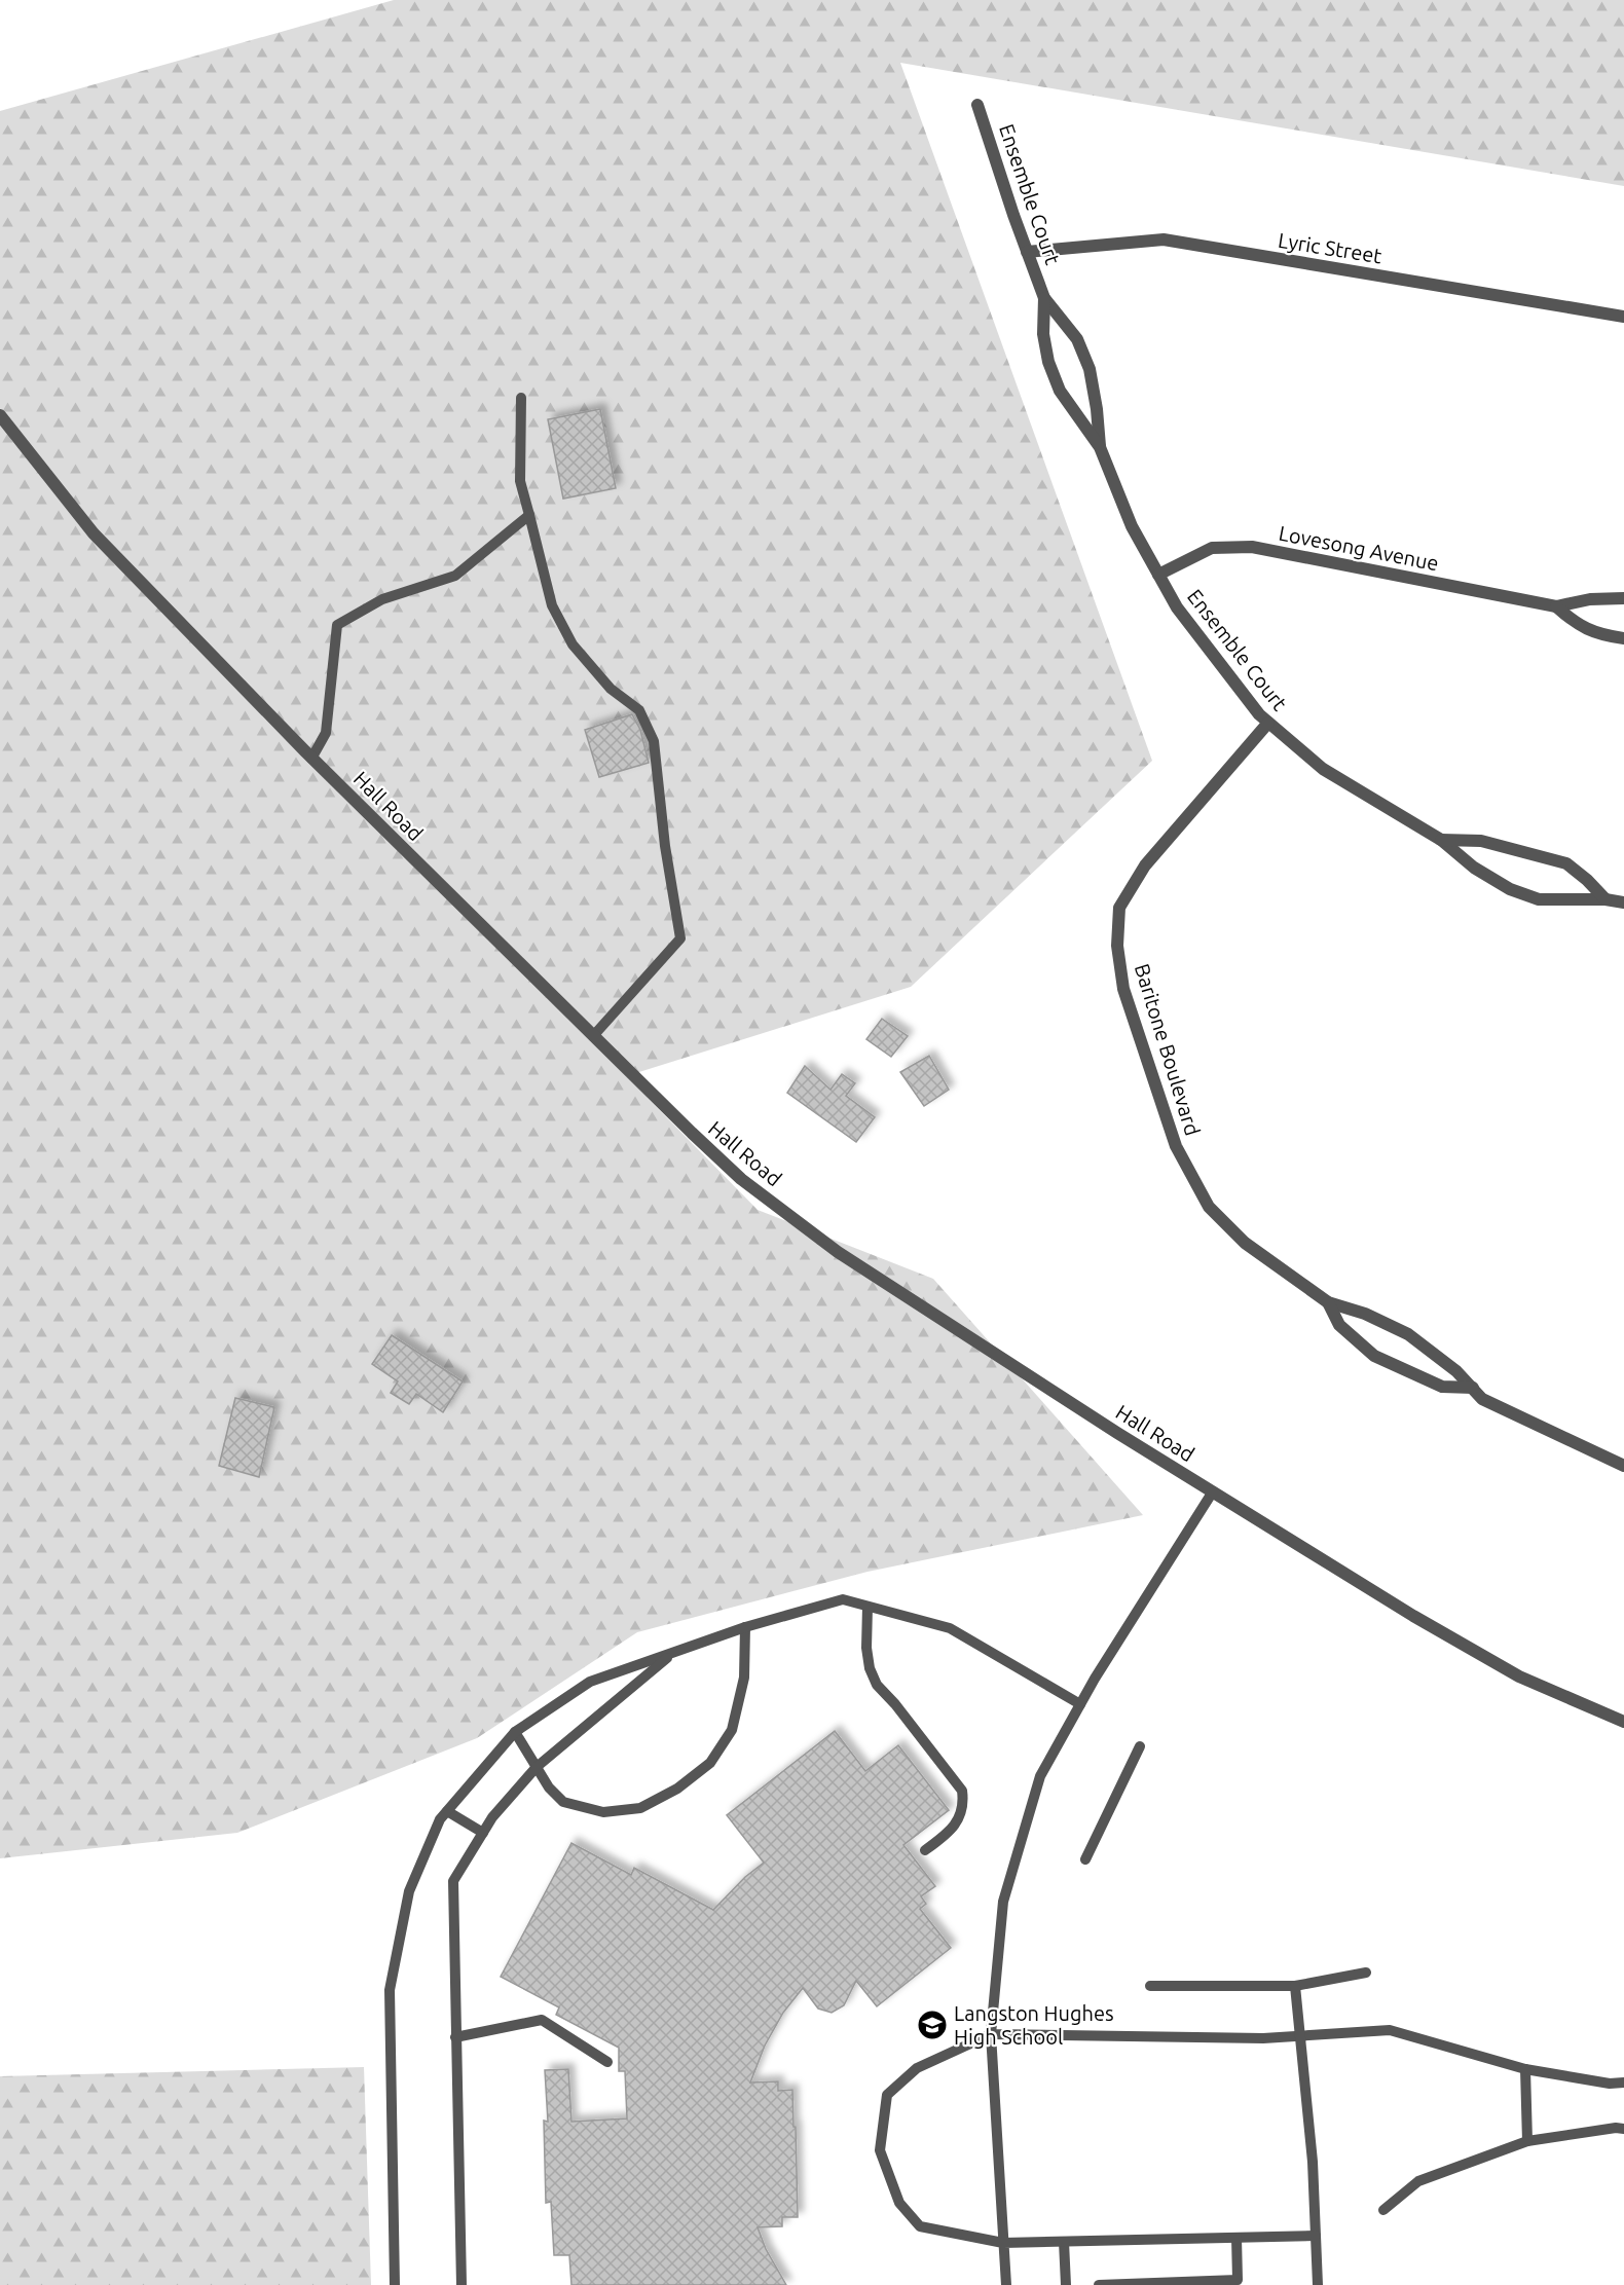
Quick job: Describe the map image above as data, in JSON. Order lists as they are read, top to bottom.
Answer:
{
  "streets": {
    "street": [
      "Ensemble Court",
      "Lyric Street",
      "Lovesong Avenue",
      "Hall Road",
      "Baritone Boulevard"
    ]
  },
  "crossings": [
    ["Ensemble Court", "Lyric Street"],
    ["Ensemble Court", "Lovesong Avenue"],
    ["Ensemble Court", "Baritone Boulevard"]
  ],
  "places": {
    "school or university": ["Langston Hughes High School"]
  }
}
